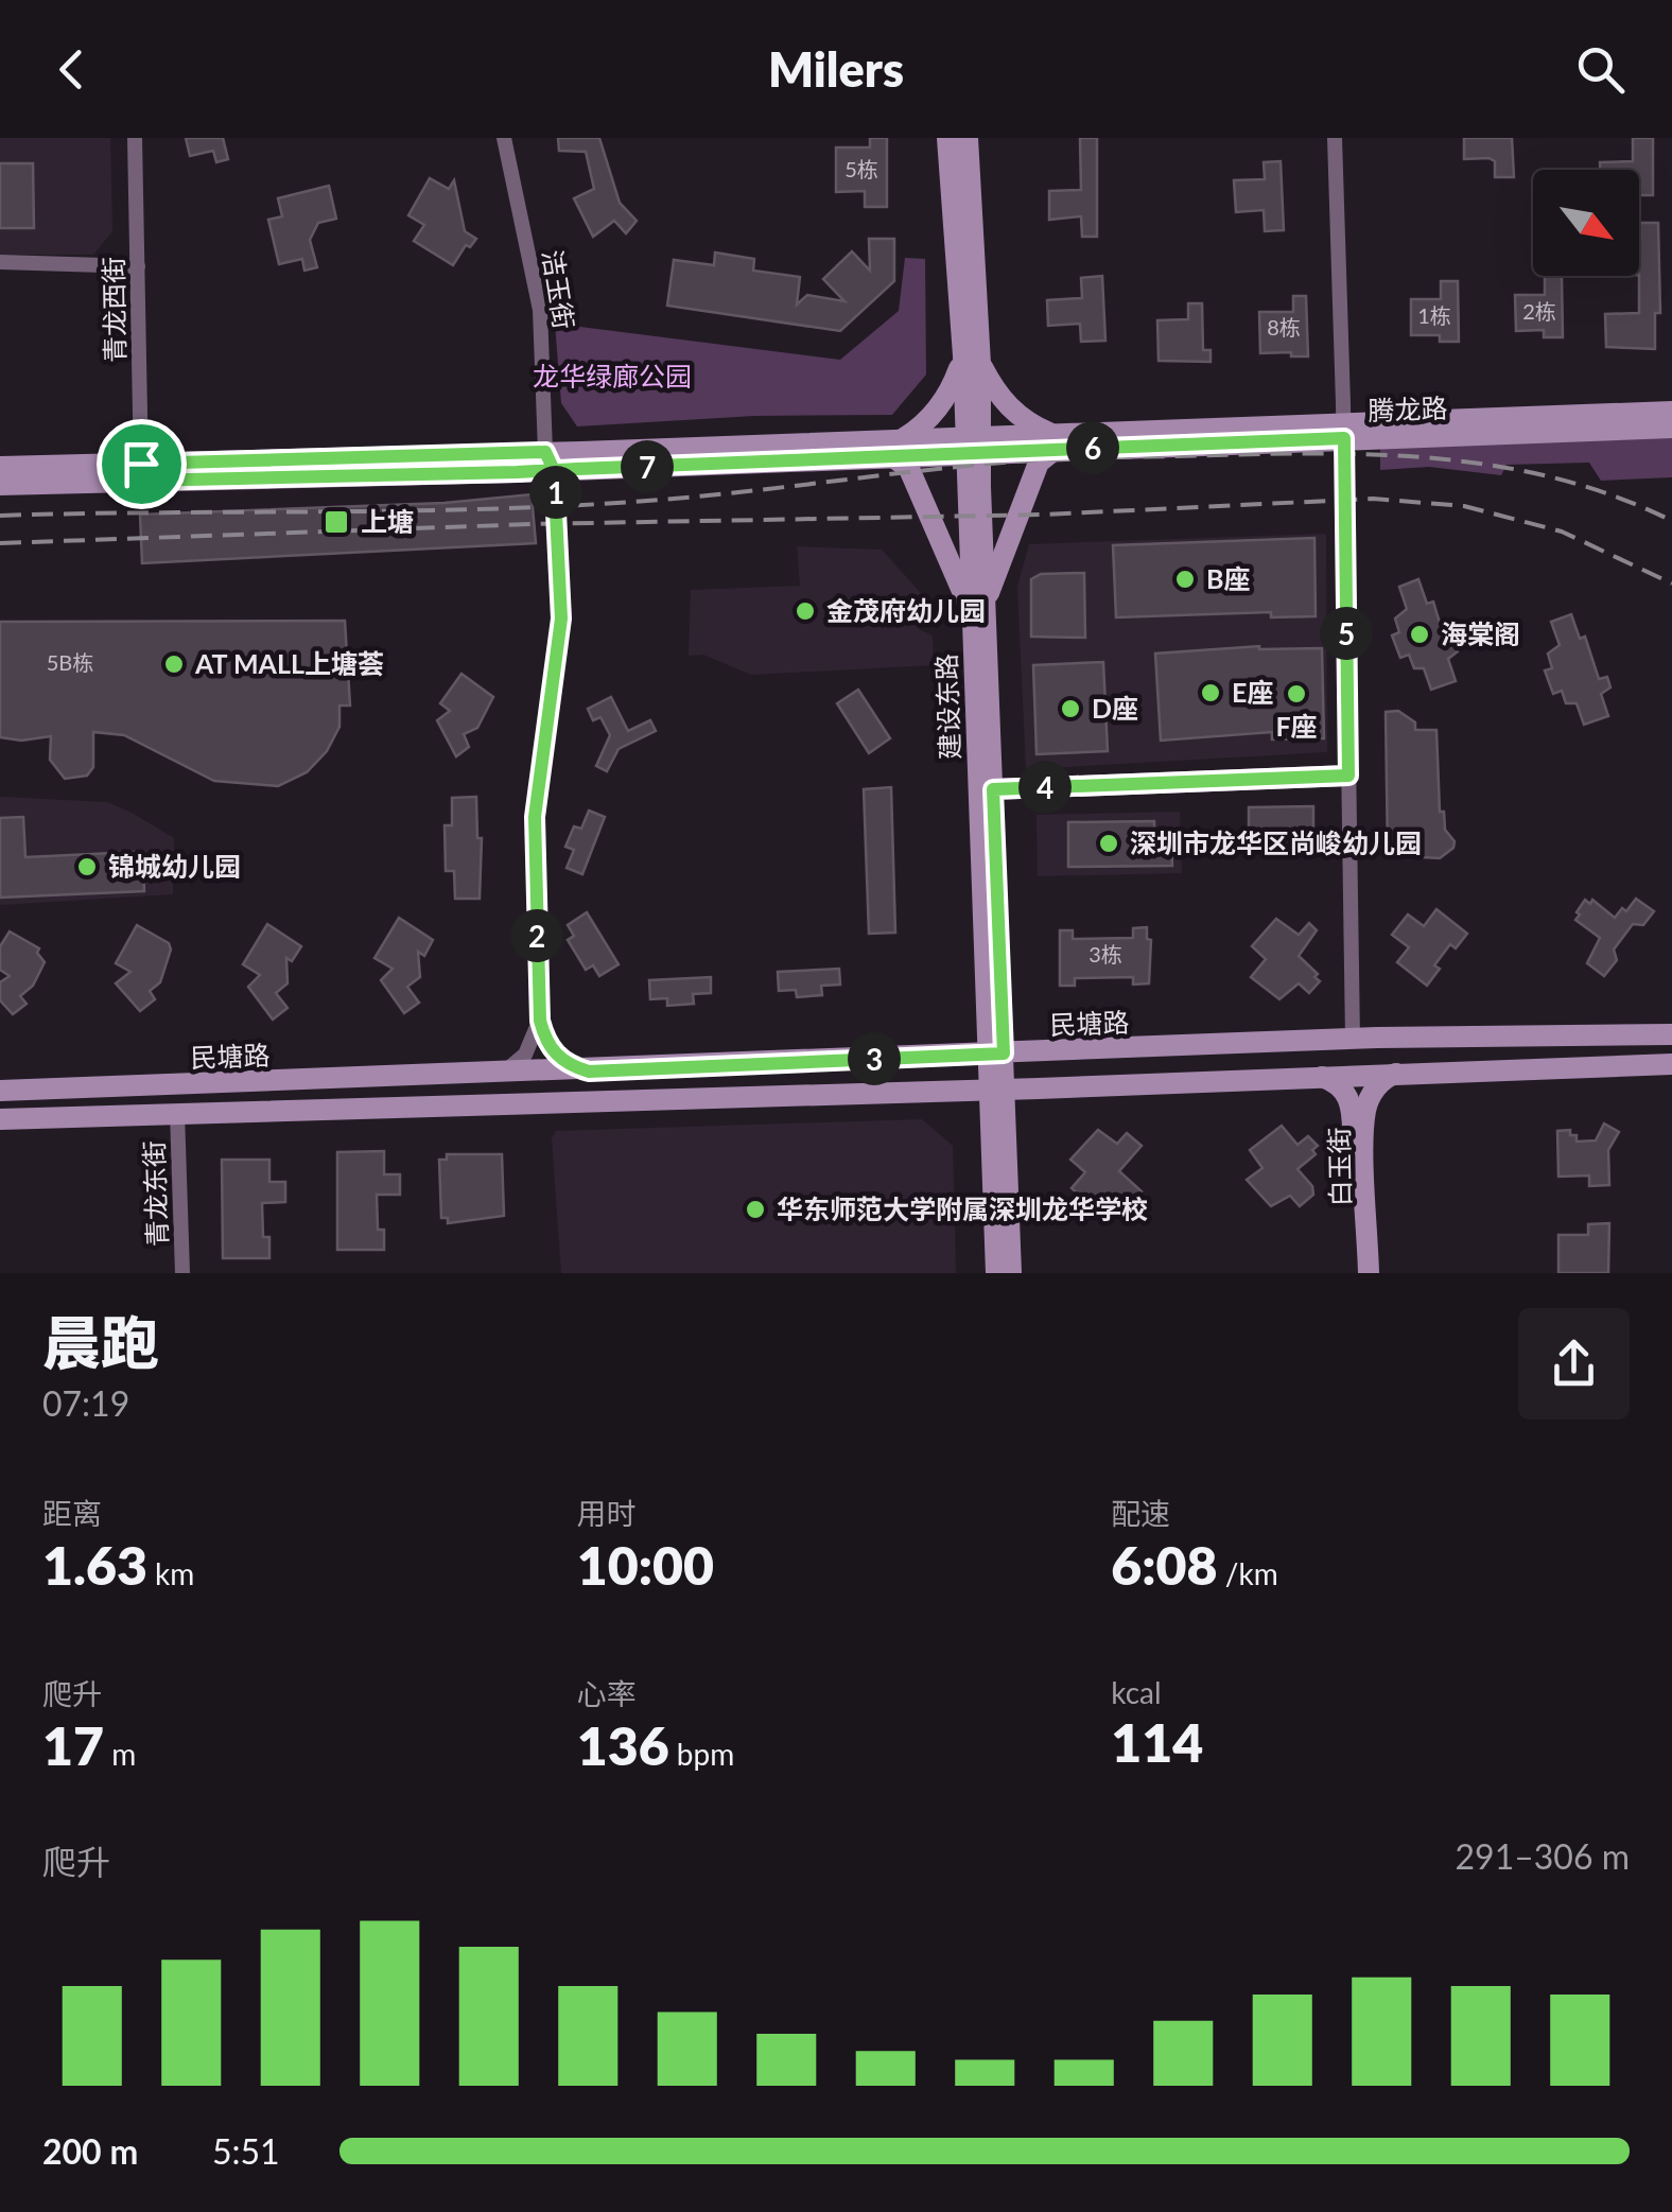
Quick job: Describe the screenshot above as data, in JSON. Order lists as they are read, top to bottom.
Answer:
{
  "streets": {
    "main road": [
      "腾龙路",
      "建设东路",
      "民塘路",
      "白玉街"
    ],
    "street": ["洁玉街", "青龙西街", "青龙东街"]
  },
  "crossings": [
    ["洁玉街", "腾龙路"],
    ["青龙西街", "腾龙路"],
    ["腾龙路", "建设东路"],
    ["建设东路", "民塘路"],
    ["民塘路", "白玉街"],
    ["民塘路", "青龙东街"]
  ],
  "parks": ["龙华绿廊公园"],
  "places": {
    "transit": ["上塘"],
    "other": [
      "B座",
      "金茂府幼儿园",
      "海棠阁",
      "AT MALL上塘荟",
      "E座",
      "F座",
      "D座",
      "深圳市龙华区尚峻幼儿园",
      "锦城幼儿园",
      "华东师范大学附属深圳龙华学校"
    ]
  },
  "house_numbers": [
    "5栋",
    "2栋",
    "1栋",
    "8栋",
    "5B栋",
    "3栋"
  ],
  "north": "bottom right",
  "page": {
    "header": "Milers",
    "pins": [
      "6",
      "7",
      "1",
      "5",
      "4",
      "2",
      "3"
    ],
    "heading": ["晨跑", "07:19"],
    "stats": [
      ["距离", "1.63 km"],
      ["用时", "10:00"],
      ["配速", "6:08 /km"],
      ["爬升", "17 m"],
      ["心率", "136 bpm"],
      ["kcal", "114"]
    ],
    "chart": ["爬升", "291–306 m"],
    "list": [
      {
        "name": "200 m",
        "note": "5:51"
      }
    ]
  }
}
